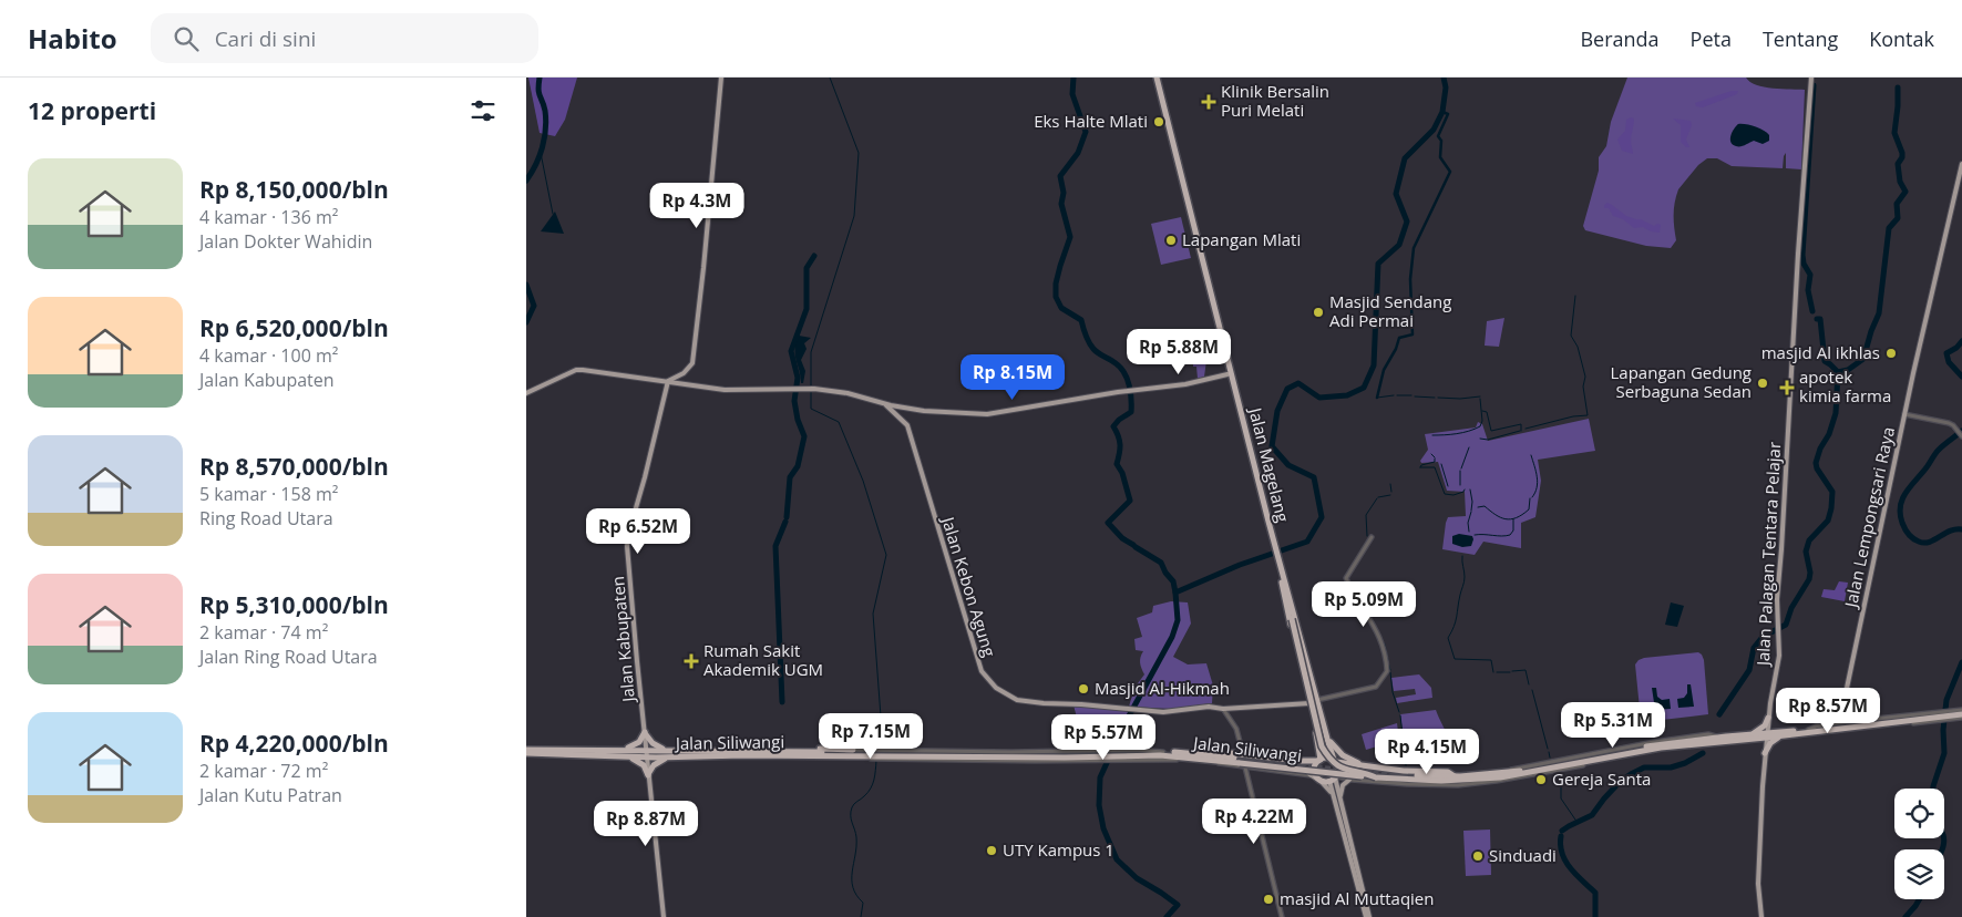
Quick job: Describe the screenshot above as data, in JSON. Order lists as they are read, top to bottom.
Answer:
{
  "streets": {
    "highway": ["Jalan Magelang", "Jalan Siliwangi"],
    "main road": [
      "Jalan Lempongsari Raya",
      "Jalan Palagan Tentara Pelajar",
      "Jalan Kebon Agung",
      "Jalan Kabupaten"
    ]
  },
  "crossings": [
    ["Jalan Magelang", "Jalan Kebon Agung"],
    ["Jalan Kebon Agung", "Jalan Kabupaten"],
    ["Jalan Kabupaten", "Jalan Siliwangi"]
  ],
  "places": {
    "health": ["Klinik Bersalin Puri Melati", "apotek kimia farma", "Rumah Sakit Akademik UGM"],
    "other": [
      "Eks Halte Mlati",
      "Lapangan Mlati",
      "Masjid Sendang Adi Permai",
      "masjid Al ikhlas",
      "Lapangan Gedung Serbaguna Sedan",
      "Masjid Al-Hikmah",
      "Gereja Santa",
      "UTY Kampus 1",
      "Sinduadi",
      "masjid Al Muttaqien"
    ]
  },
  "page": {
    "header": "Habito",
    "search": "Cari di sini",
    "nav": [
      "Beranda",
      "Peta",
      "Tentang",
      "Kontak"
    ],
    "heading": "12 properti",
    "list": [
      {
        "name": "Rp 8,150,000/bln",
        "note": "4 kamar · 136 m² · Jalan Dokter Wahidin"
      },
      {
        "name": "Rp 6,520,000/bln",
        "note": "4 kamar · 100 m² · Jalan Kabupaten"
      },
      {
        "name": "Rp 8,570,000/bln",
        "note": "5 kamar · 158 m² · Ring Road Utara"
      },
      {
        "name": "Rp 5,310,000/bln",
        "note": "2 kamar · 74 m² · Jalan Ring Road Utara"
      },
      {
        "name": "Rp 4,220,000/bln",
        "note": "2 kamar · 72 m² · Jalan Kutu Patran"
      }
    ],
    "price": [
      "Rp 4.3M",
      "Rp 5.88M",
      "Rp 8.15M",
      "Rp 6.52M",
      "Rp 5.09M",
      "Rp 8.57M",
      "Rp 5.31M",
      "Rp 7.15M",
      "Rp 5.57M",
      "Rp 4.15M",
      "Rp 4.22M",
      "Rp 8.87M"
    ]
  }
}
